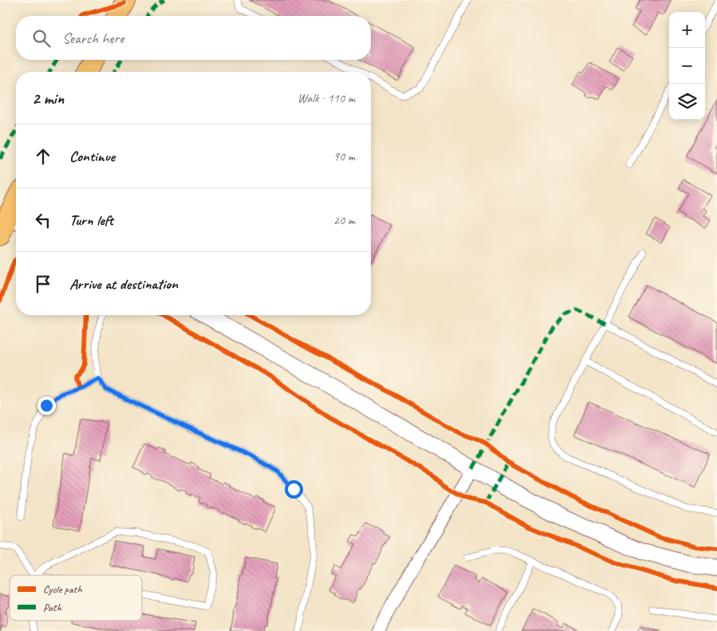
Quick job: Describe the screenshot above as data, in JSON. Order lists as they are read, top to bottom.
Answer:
{
  "legend": ["Cycle path", "Path"],
  "page": {
    "map_buttons": ["+", "−"],
    "search": "Search here",
    "heading": ["2 min", "Walk · 110 m"],
    "list": [
      ["Continue", "90 m"],
      ["Turn left", "20 m"],
      "Arrive at destination"
    ]
  }
}
